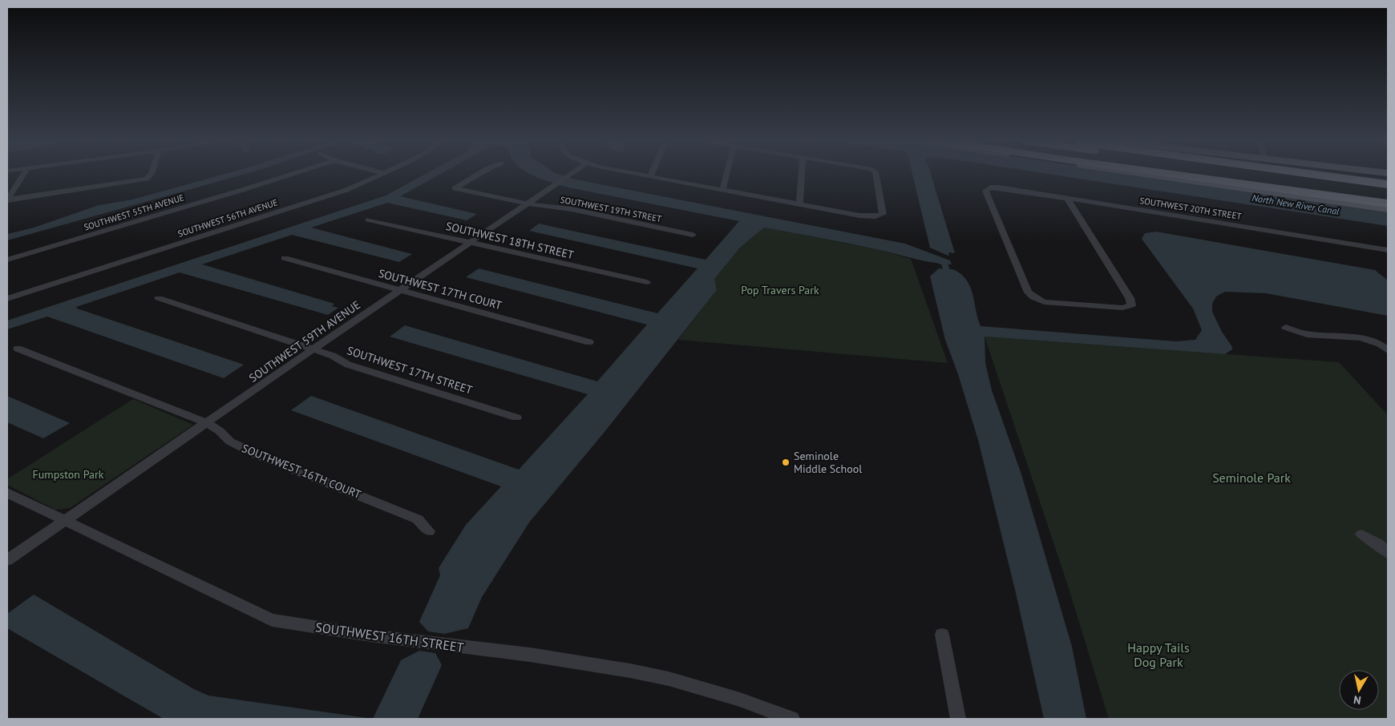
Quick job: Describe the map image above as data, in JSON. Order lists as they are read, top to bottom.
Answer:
{
  "streets": {
    "street": [
      "SOUTHWEST 20TH STREET",
      "SOUTHWEST 19TH STREET",
      "SOUTHWEST 55TH AVENUE",
      "SOUTHWEST 56TH AVENUE",
      "SOUTHWEST 18TH STREET",
      "SOUTHWEST 17TH COURT",
      "SOUTHWEST 59TH AVENUE",
      "SOUTHWEST 17TH STREET",
      "SOUTHWEST 16TH COURT",
      "SOUTHWEST 16TH STREET"
    ]
  },
  "crossings": [
    ["SOUTHWEST 19TH STREET", "SOUTHWEST 59TH AVENUE"],
    ["SOUTHWEST 18TH STREET", "SOUTHWEST 59TH AVENUE"],
    ["SOUTHWEST 17TH COURT", "SOUTHWEST 59TH AVENUE"],
    ["SOUTHWEST 59TH AVENUE", "SOUTHWEST 17TH STREET"],
    ["SOUTHWEST 59TH AVENUE", "SOUTHWEST 16TH COURT"],
    ["SOUTHWEST 59TH AVENUE", "SOUTHWEST 16TH STREET"]
  ],
  "water": ["North New River Canal"],
  "parks": [
    "Pop Travers Park",
    "Fumpston Park",
    "Seminole Park",
    "Happy Tails Dog Park"
  ],
  "places": ["Seminole Middle School"],
  "north": "bottom"
}
